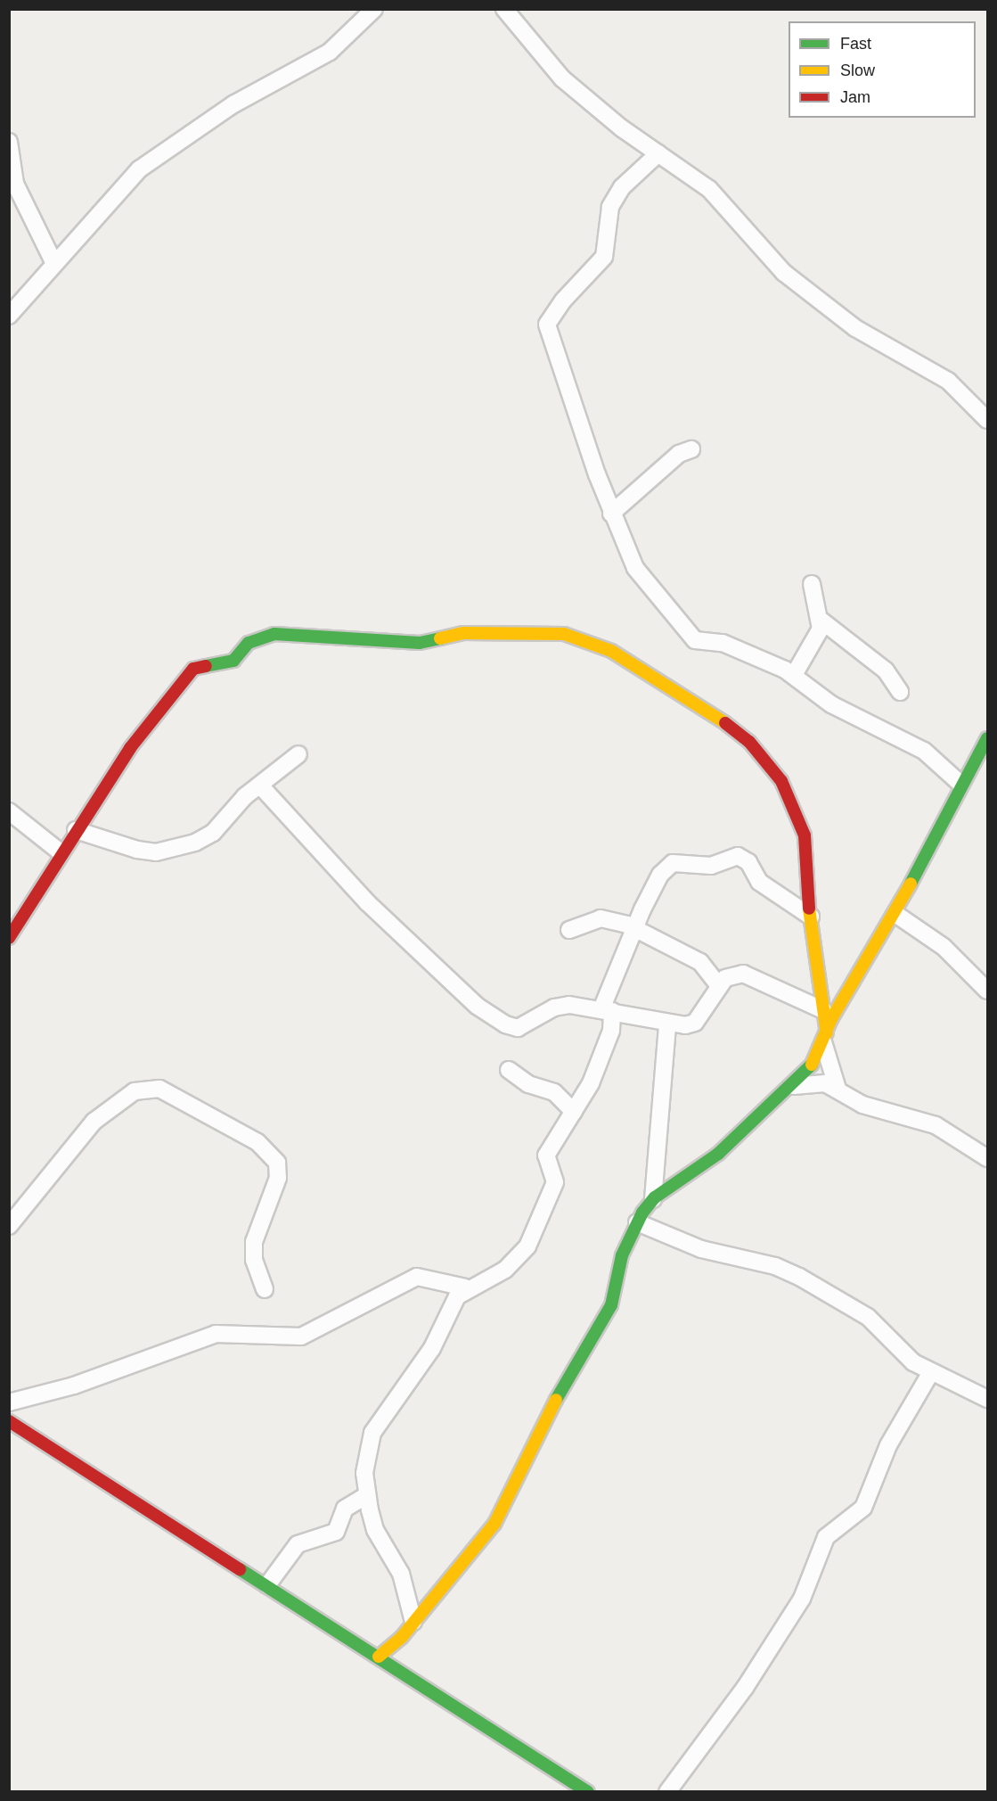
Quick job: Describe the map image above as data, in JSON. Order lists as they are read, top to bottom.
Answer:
{
  "legend": ["Fast", "Slow", "Jam"]
}
